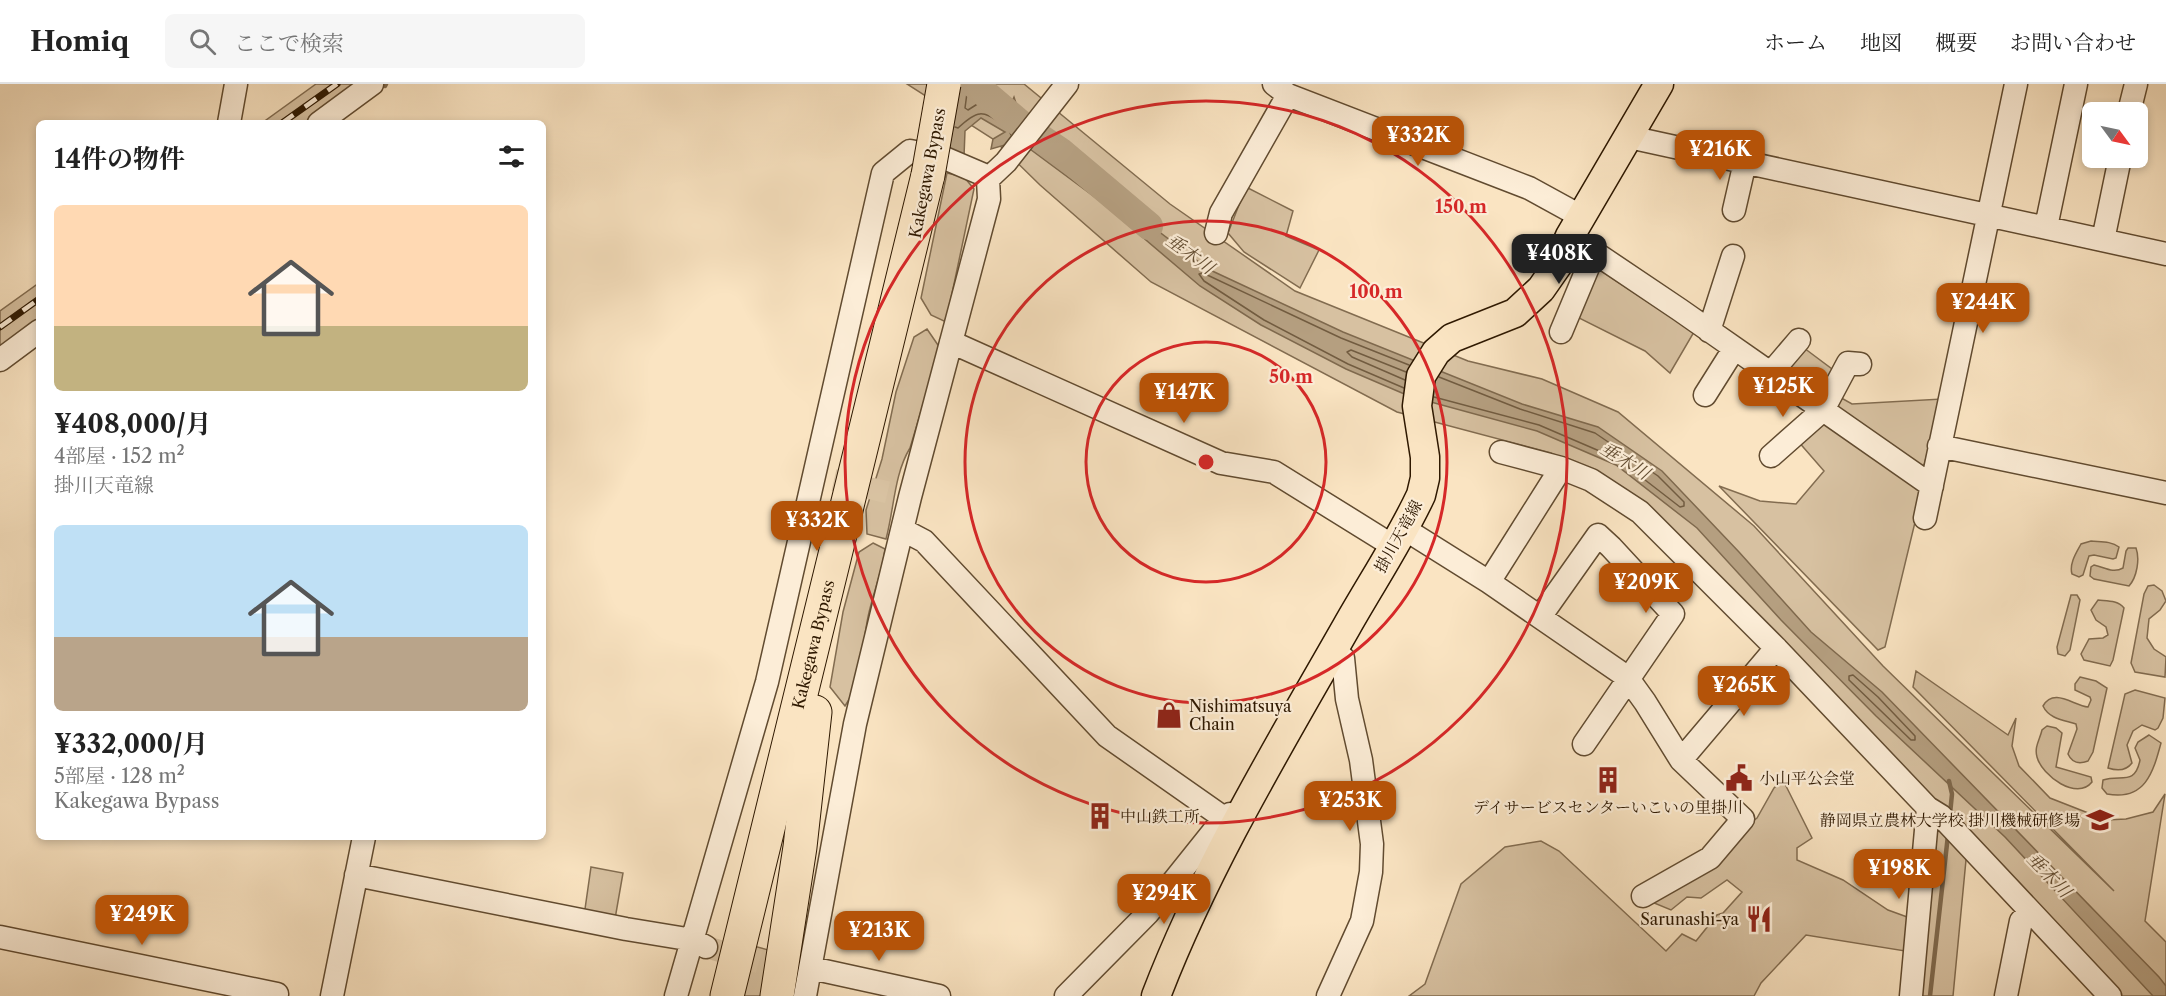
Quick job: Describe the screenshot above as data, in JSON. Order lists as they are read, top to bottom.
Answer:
{
  "streets": {
    "highway": ["Kakegawa Bypass"],
    "main road": ["掛川天竜線"]
  },
  "water": ["垂木川"],
  "places": {
    "shop": ["Nishimatsuya Chain"],
    "public building": ["小山平公会堂"],
    "building": ["デイサービスセンターいこいの里掛川", "中山鉄工所"],
    "school or university": ["静岡県立農林大学校 掛川機械研修場"],
    "restaurant": ["Sarunashi-ya"]
  },
  "north": "bottom right",
  "page": {
    "header": "Homiq",
    "search": "ここで検索",
    "nav": [
      "ホーム",
      "地図",
      "概要",
      "お問い合わせ"
    ],
    "price": [
      "¥332K",
      "¥216K",
      "¥408K",
      "¥244K",
      "¥125K",
      "¥147K",
      "¥332K",
      "¥209K",
      "¥265K",
      "¥253K",
      "¥198K",
      "¥294K",
      "¥249K",
      "¥213K"
    ],
    "heading": "14件の物件",
    "list": [
      {
        "name": "¥408,000/月",
        "note": "4部屋 · 152 m² · 掛川天竜線"
      },
      {
        "name": "¥332,000/月",
        "note": "5部屋 · 128 m² · Kakegawa Bypass"
      }
    ]
  },
  "rings": ["150 m", "100 m", "50 m"]
}
